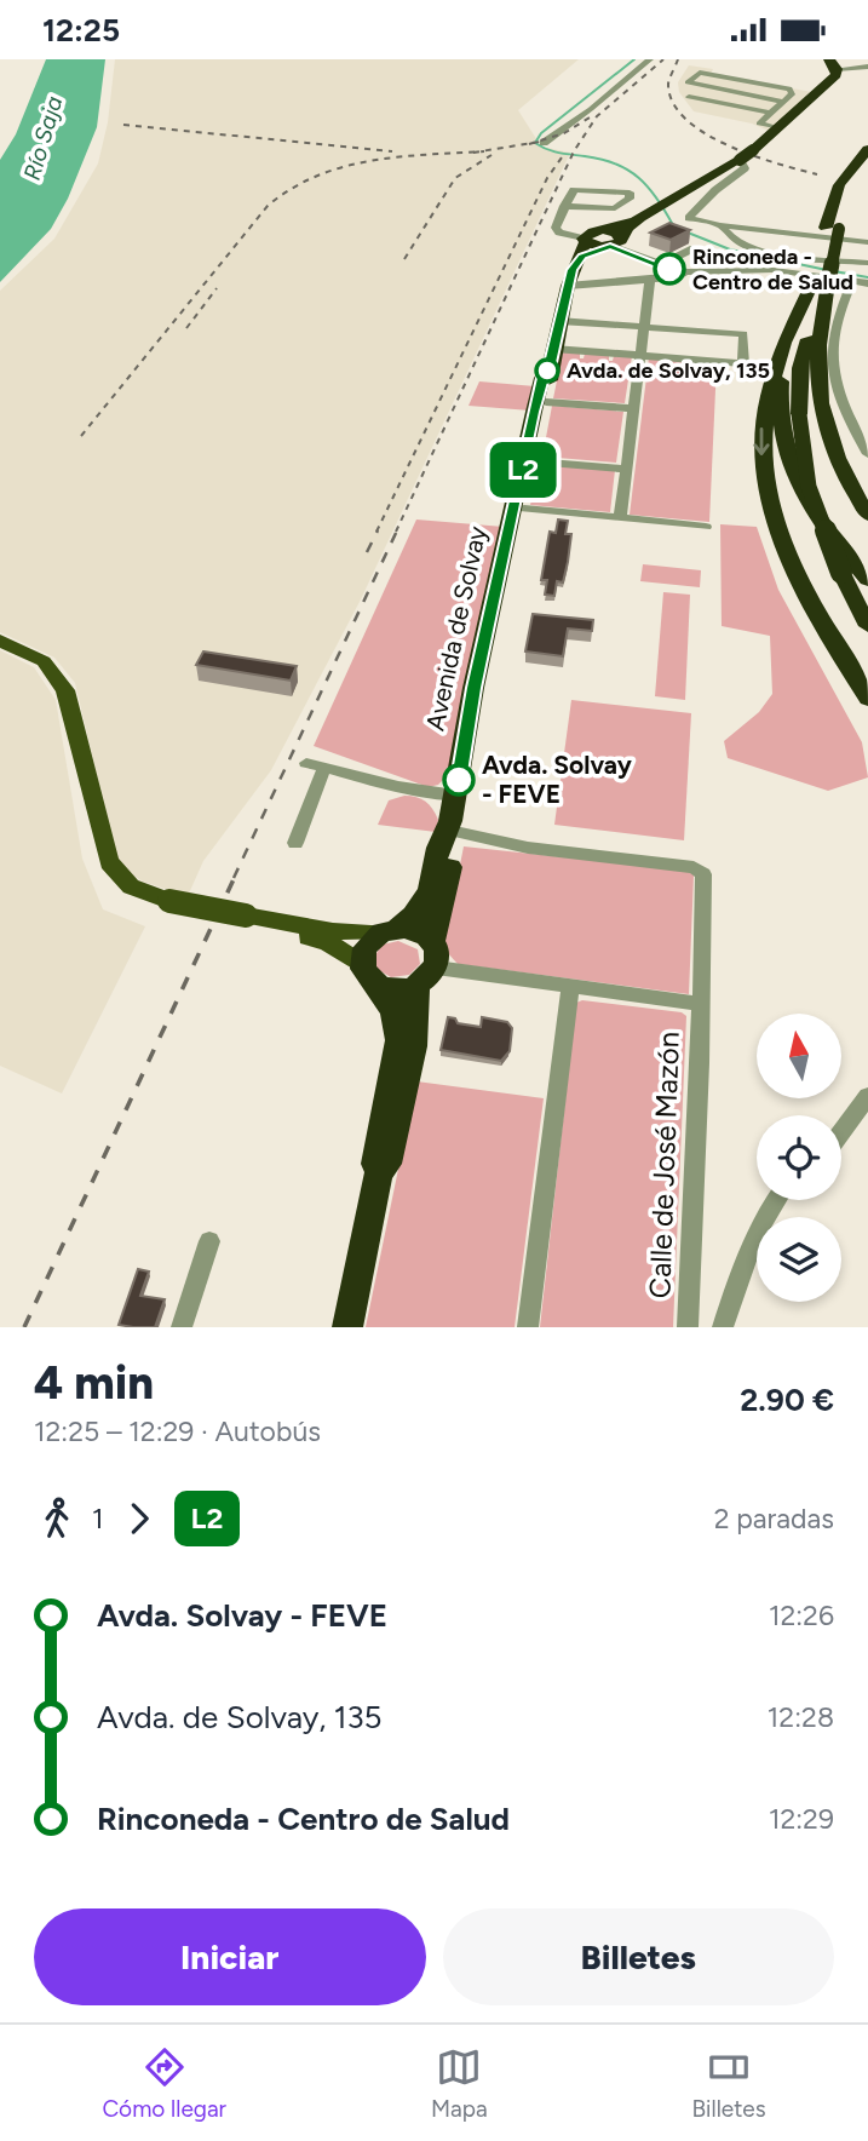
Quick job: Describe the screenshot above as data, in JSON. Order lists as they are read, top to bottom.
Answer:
{
  "streets": {
    "highway": ["Avenida de Solvay"],
    "street": ["Calle de José Mazón"]
  },
  "water": ["Río Saja"],
  "places": ["Rinconeda - Centro de Salud", "Avda. de Solvay, 135", "Avda. Solvay - FEVE"],
  "lines": ["bus line L2"],
  "north": "top",
  "page": {
    "status": "12:25",
    "on_map": "L2",
    "heading": ["4 min", "12:25 – 12:29 · Autobús", "2.90 €"],
    "legs": ["1", "L2", "2 paradas"],
    "list": [
      {
        "name": "Avda. Solvay - FEVE",
        "value": "12:26"
      },
      {
        "name": "Avda. de Solvay, 135",
        "value": "12:28"
      },
      {
        "name": "Rinconeda - Centro de Salud",
        "value": "12:29"
      }
    ],
    "buttons": ["Iniciar", "Billetes"],
    "tabs": ["Cómo llegar", "Mapa", "Billetes"]
  }
}
